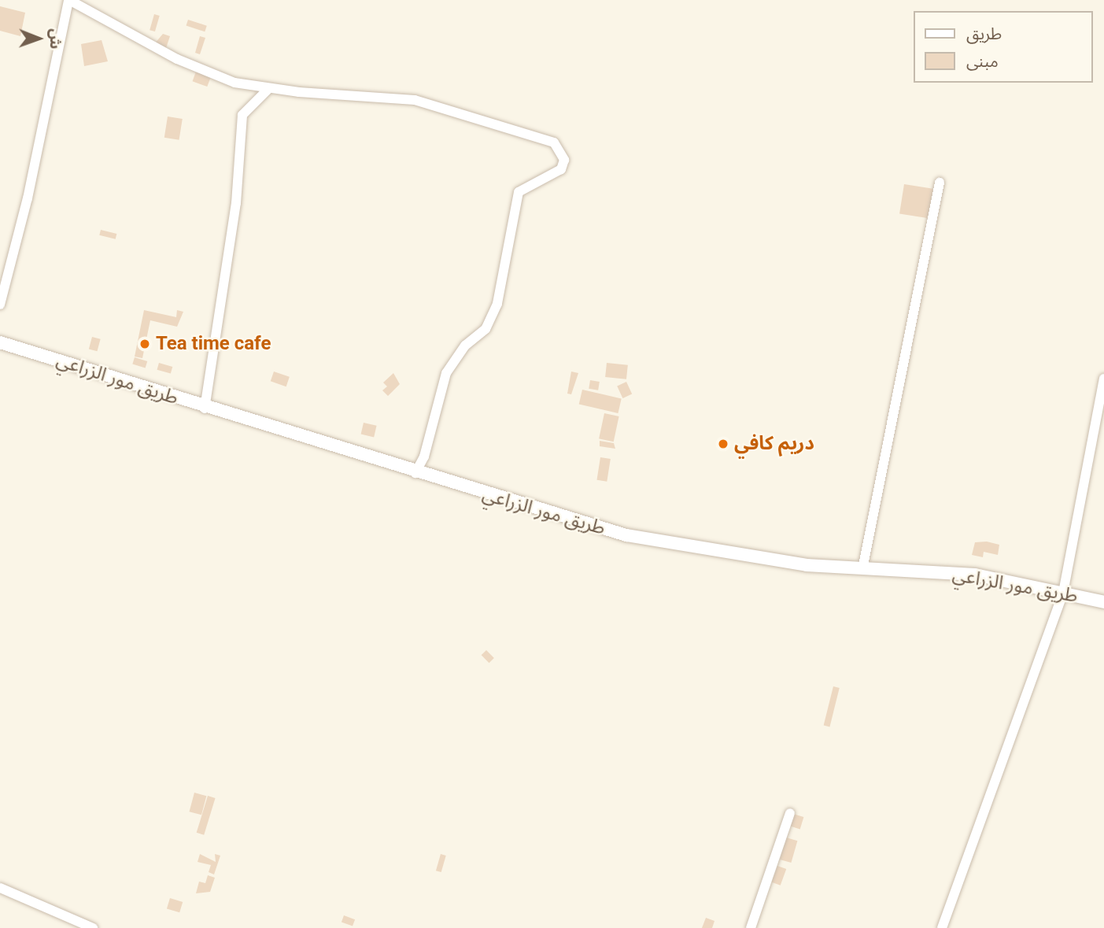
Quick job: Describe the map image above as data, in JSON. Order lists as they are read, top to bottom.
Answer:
{
  "streets": {
    "street": ["طريق مور الزراعي"]
  },
  "places": ["Tea time cafe", "دريم كافي"],
  "legend": ["طريق", "مبنى"],
  "north": "right"
}
